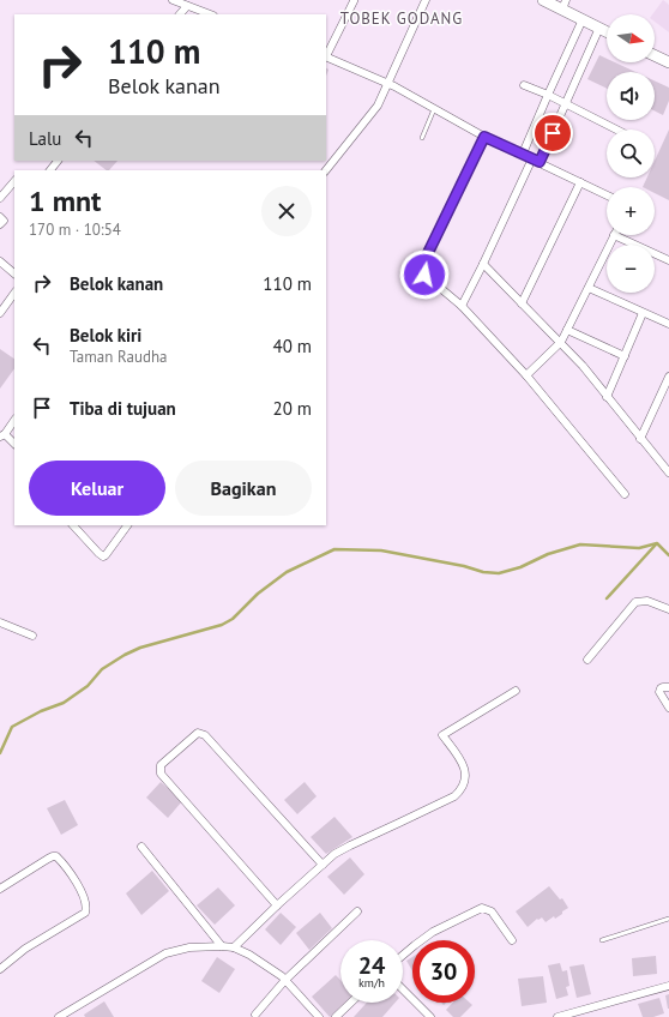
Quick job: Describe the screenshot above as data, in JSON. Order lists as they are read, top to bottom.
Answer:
{
  "districts": ["TOBEK GODANG"],
  "north": "right",
  "page": {
    "map_buttons": ["+", "−"],
    "turn": ["110 m", "Belok kanan"],
    "then": "Lalu",
    "heading": ["1 mnt", "170 m · 10:54"],
    "list": [
      {
        "name": "Belok kanan",
        "value": "110 m"
      },
      {
        "name": "Belok kiri",
        "note": "Taman Raudha",
        "value": "40 m"
      },
      {
        "name": "Tiba di tujuan",
        "value": "20 m"
      }
    ],
    "buttons": ["Keluar", "Bagikan"],
    "speed": "24 km/h",
    "limit": "30"
  }
}
